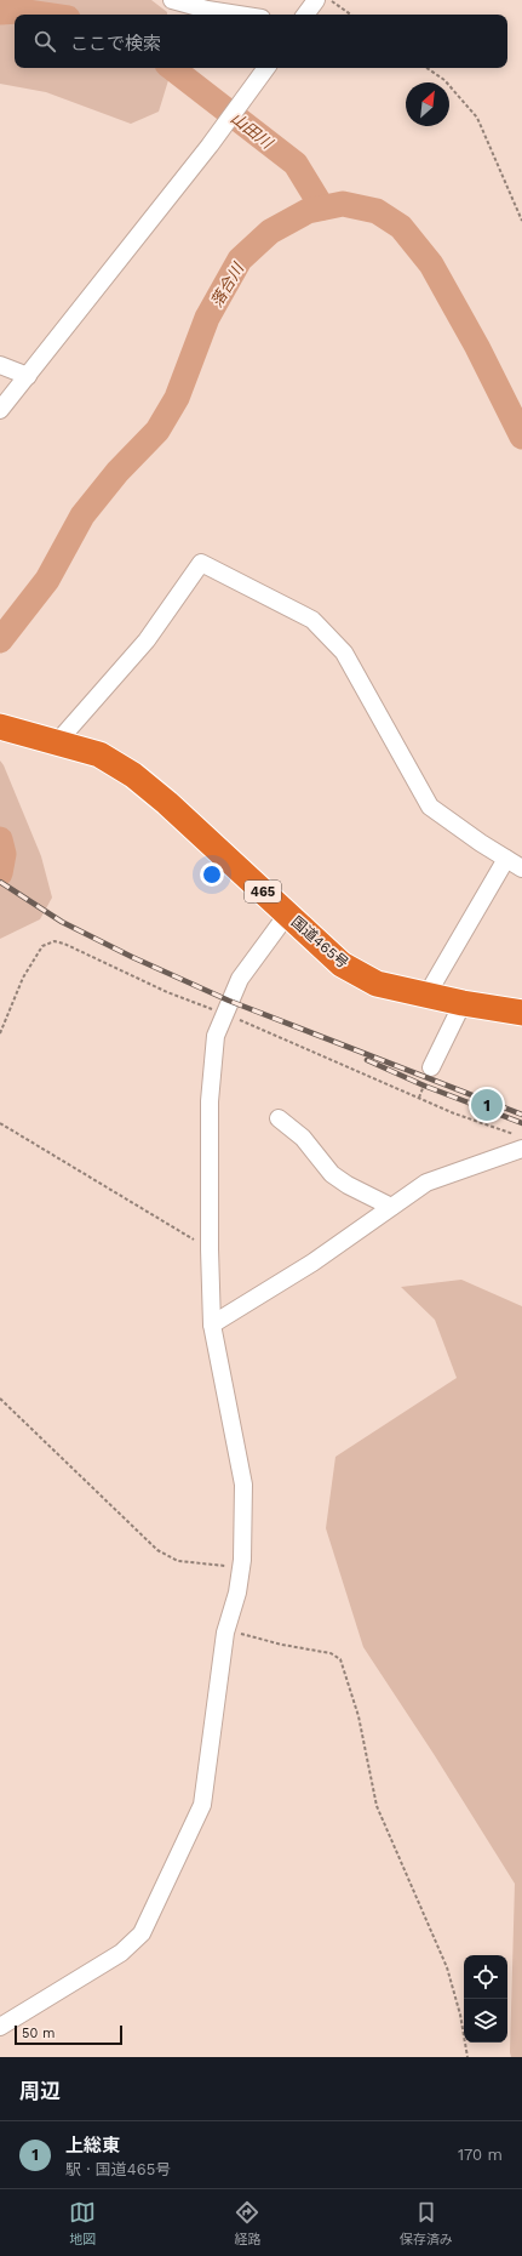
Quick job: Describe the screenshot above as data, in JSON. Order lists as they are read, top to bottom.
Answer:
{
  "streets": {
    "highway": ["465", "国道465号"]
  },
  "water": ["山田川", "落合川"],
  "scale_bar": "50 m",
  "north": "top right",
  "page": {
    "search": "ここで検索",
    "pins": "1",
    "scale": "50 m",
    "heading": "周辺",
    "list": [
      {
        "mark": "1",
        "name": "上総東",
        "note": "駅 · 国道465号",
        "value": "170 m"
      }
    ],
    "nav": ["地図", "経路", "保存済み"]
  }
}
